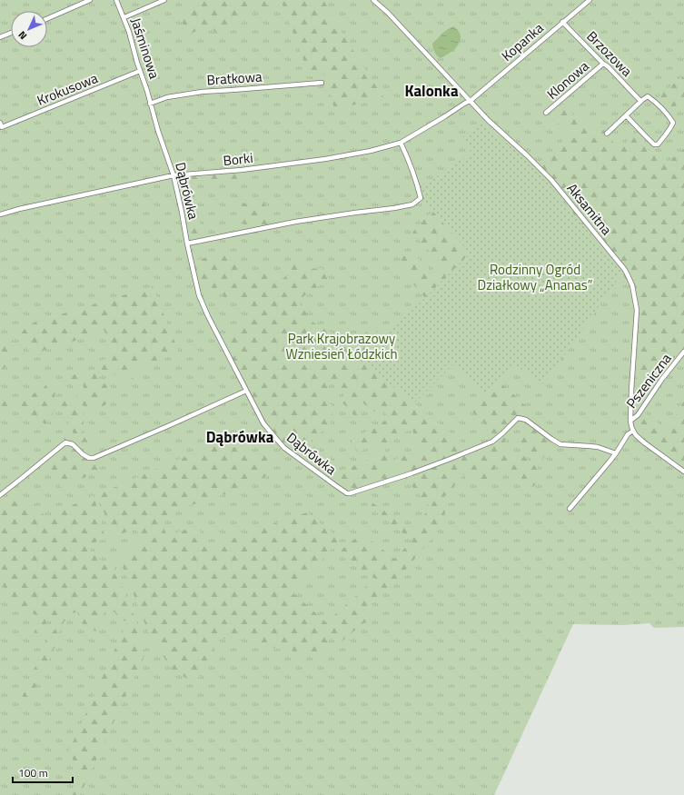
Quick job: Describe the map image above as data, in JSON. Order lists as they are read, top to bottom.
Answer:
{
  "streets": {
    "street": [
      "Kopanka",
      "Jaśminowa",
      "Brzozowa",
      "Bratkowa",
      "Klonowa",
      "Krokusowa",
      "Borki",
      "Dąbrówka",
      "Aksamitna",
      "Pszeniczna"
    ]
  },
  "crossings": [
    ["Kopanka", "Brzozowa"],
    ["Kopanka", "Borki"],
    ["Kopanka", "Aksamitna"],
    ["Jaśminowa", "Bratkowa"],
    ["Jaśminowa", "Krokusowa"],
    ["Jaśminowa", "Dąbrówka"],
    ["Brzozowa", "Klonowa"],
    ["Bratkowa", "Dąbrówka"],
    ["Borki", "Dąbrówka"],
    ["Borki", "Aksamitna"],
    ["Aksamitna", "Pszeniczna"]
  ],
  "districts": ["Kalonka", "Dąbrówka"],
  "parks": ["Rodzinny Ogród Działkowy „Ananas”", "Park Krajobrazowy Wzniesień Łódzkich"],
  "scale_bar": "100 m",
  "north": "bottom left"
}
